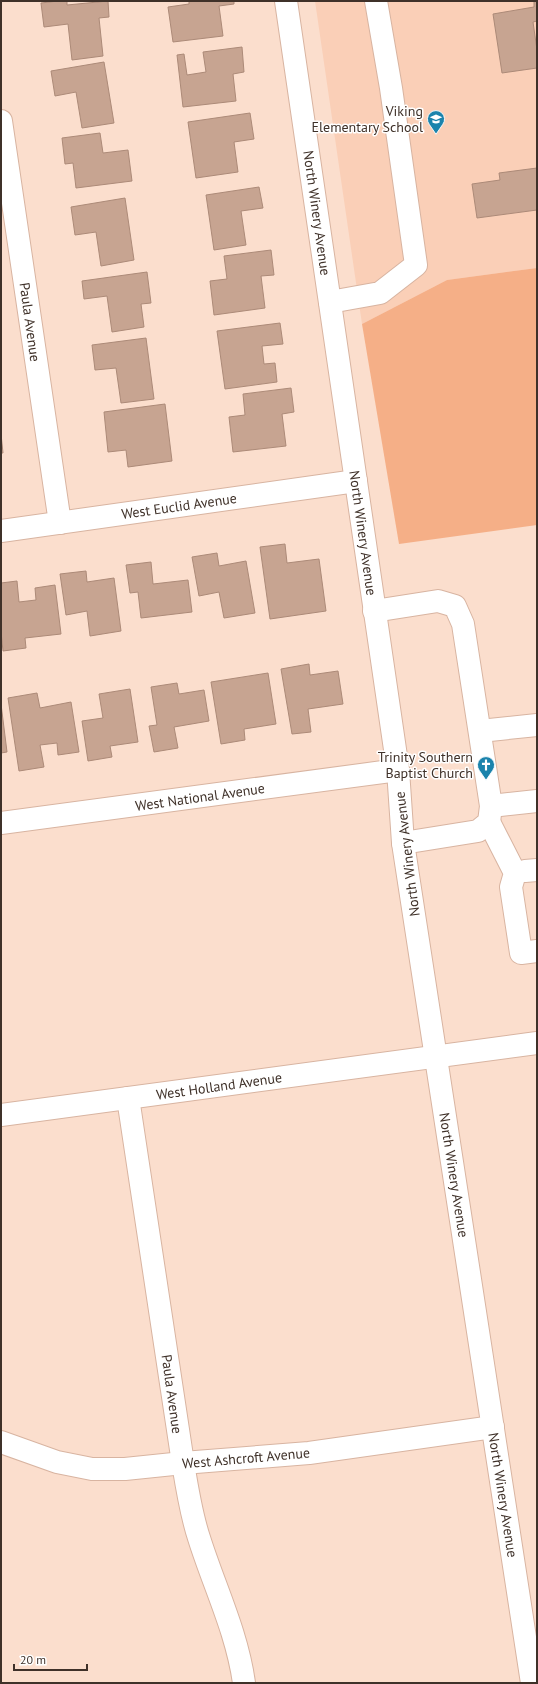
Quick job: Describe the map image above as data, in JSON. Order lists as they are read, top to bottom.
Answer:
{
  "streets": {
    "street": [
      "North Winery Avenue",
      "Paula Avenue",
      "West Euclid Avenue",
      "West National Avenue",
      "West Holland Avenue",
      "West Ashcroft Avenue"
    ]
  },
  "crossings": [
    ["North Winery Avenue", "West Euclid Avenue"],
    ["North Winery Avenue", "West National Avenue"],
    ["North Winery Avenue", "West Holland Avenue"],
    ["North Winery Avenue", "West Ashcroft Avenue"],
    ["Paula Avenue", "West Euclid Avenue"],
    ["Paula Avenue", "West Holland Avenue"],
    ["Paula Avenue", "West Ashcroft Avenue"]
  ],
  "places": {
    "school or university": ["Viking Elementary School"],
    "church": ["Trinity Southern Baptist Church"]
  },
  "scale_bar": "20 m"
}
